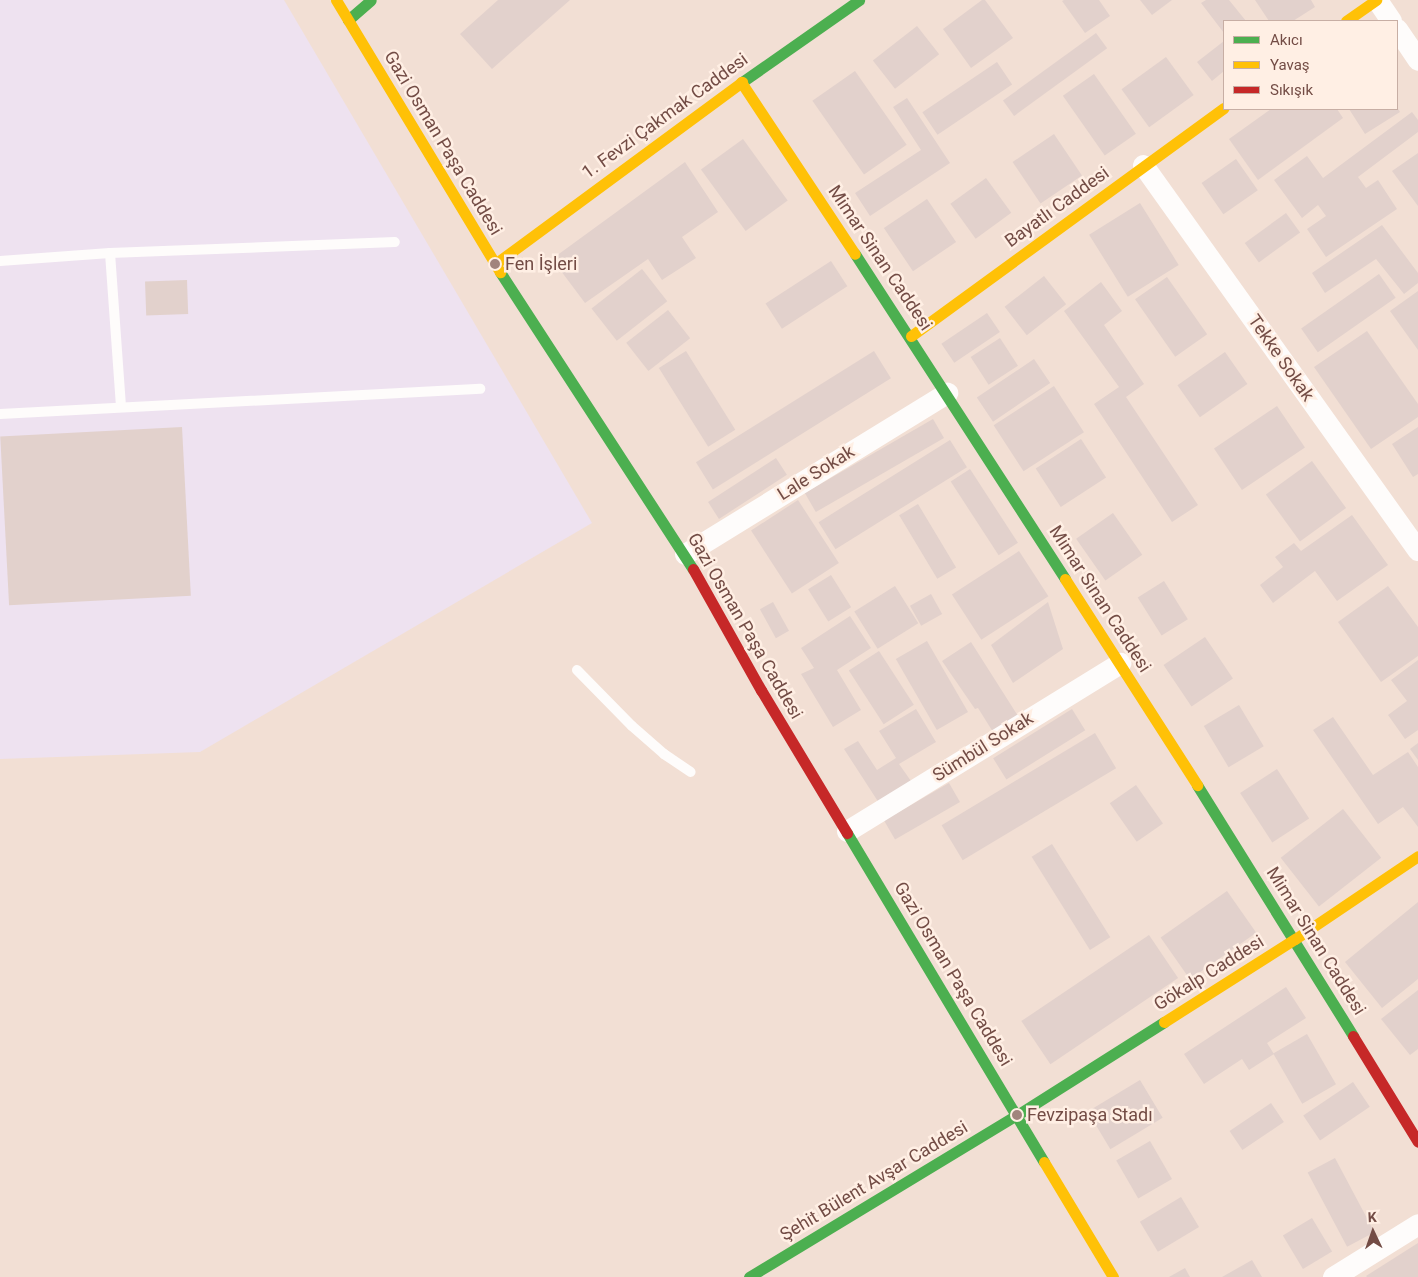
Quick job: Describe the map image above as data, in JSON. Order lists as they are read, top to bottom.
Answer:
{
  "streets": {
    "street": [
      "1. Fevzi Çakmak Caddesi",
      "Gazi Osman Paşa Caddesi",
      "Bayatlı Caddesi",
      "Mimar Sinan Caddesi",
      "Tekke Sokak",
      "Lale Sokak",
      "Sümbül Sokak",
      "Gökalp Caddesi",
      "Şehit Bülent Avşar Caddesi"
    ]
  },
  "crossings": [
    ["1. Fevzi Çakmak Caddesi", "Gazi Osman Paşa Caddesi"],
    ["1. Fevzi Çakmak Caddesi", "Mimar Sinan Caddesi"],
    ["Gazi Osman Paşa Caddesi", "Lale Sokak"],
    ["Gazi Osman Paşa Caddesi", "Sümbül Sokak"],
    ["Gazi Osman Paşa Caddesi", "Gökalp Caddesi"],
    ["Gazi Osman Paşa Caddesi", "Şehit Bülent Avşar Caddesi"],
    ["Bayatlı Caddesi", "Mimar Sinan Caddesi"],
    ["Bayatlı Caddesi", "Tekke Sokak"],
    ["Mimar Sinan Caddesi", "Lale Sokak"],
    ["Mimar Sinan Caddesi", "Sümbül Sokak"],
    ["Mimar Sinan Caddesi", "Gökalp Caddesi"],
    ["Gökalp Caddesi", "Şehit Bülent Avşar Caddesi"]
  ],
  "places": ["Fen İşleri", "Fevzipaşa Stadı"],
  "legend": ["Akıcı", "Yavaş", "Sıkışık"],
  "north": "top"
}
